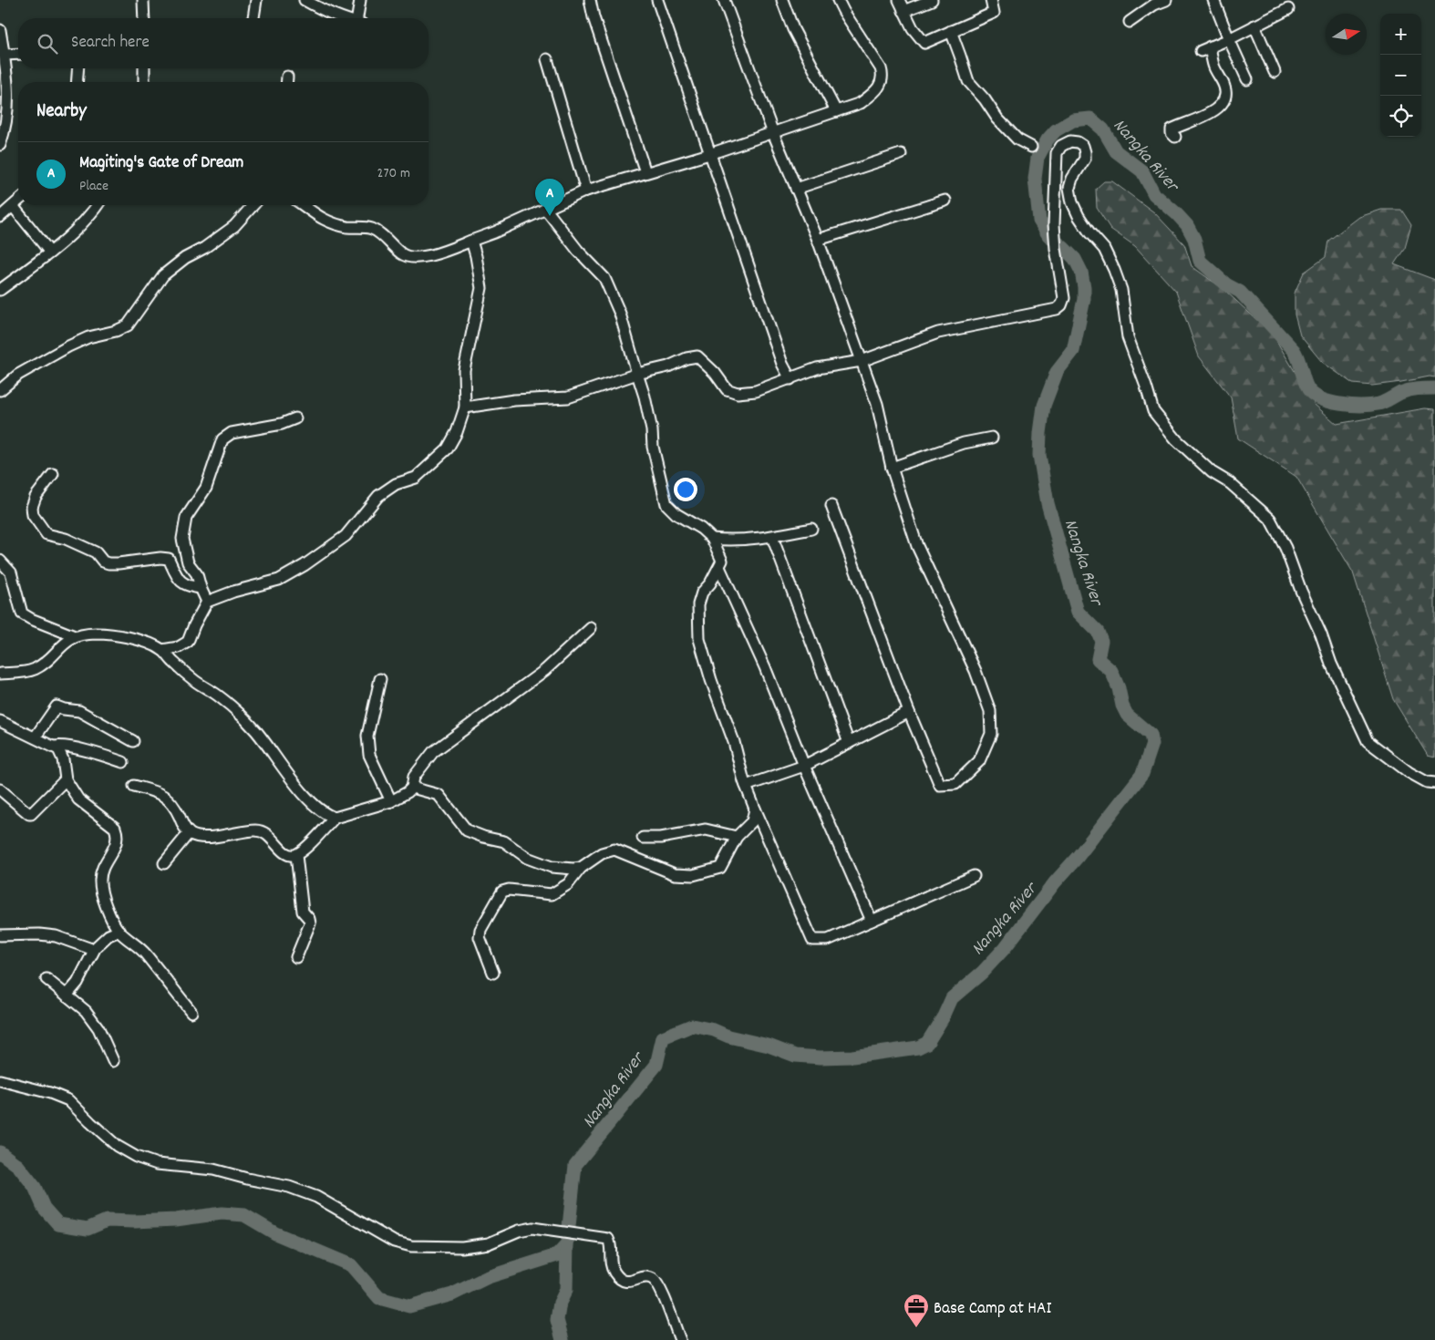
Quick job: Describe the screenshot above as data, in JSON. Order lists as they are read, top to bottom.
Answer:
{
  "water": ["Nangka River"],
  "places": {
    "office": ["Base Camp at HAI"]
  },
  "north": "right",
  "page": {
    "map_buttons": ["+", "−"],
    "search": "Search here",
    "heading": "Nearby",
    "list": [
      {
        "mark": "A",
        "name": "Magiting's Gate of Dream",
        "note": "Place",
        "value": "270 m"
      }
    ],
    "pins": "A"
  }
}
